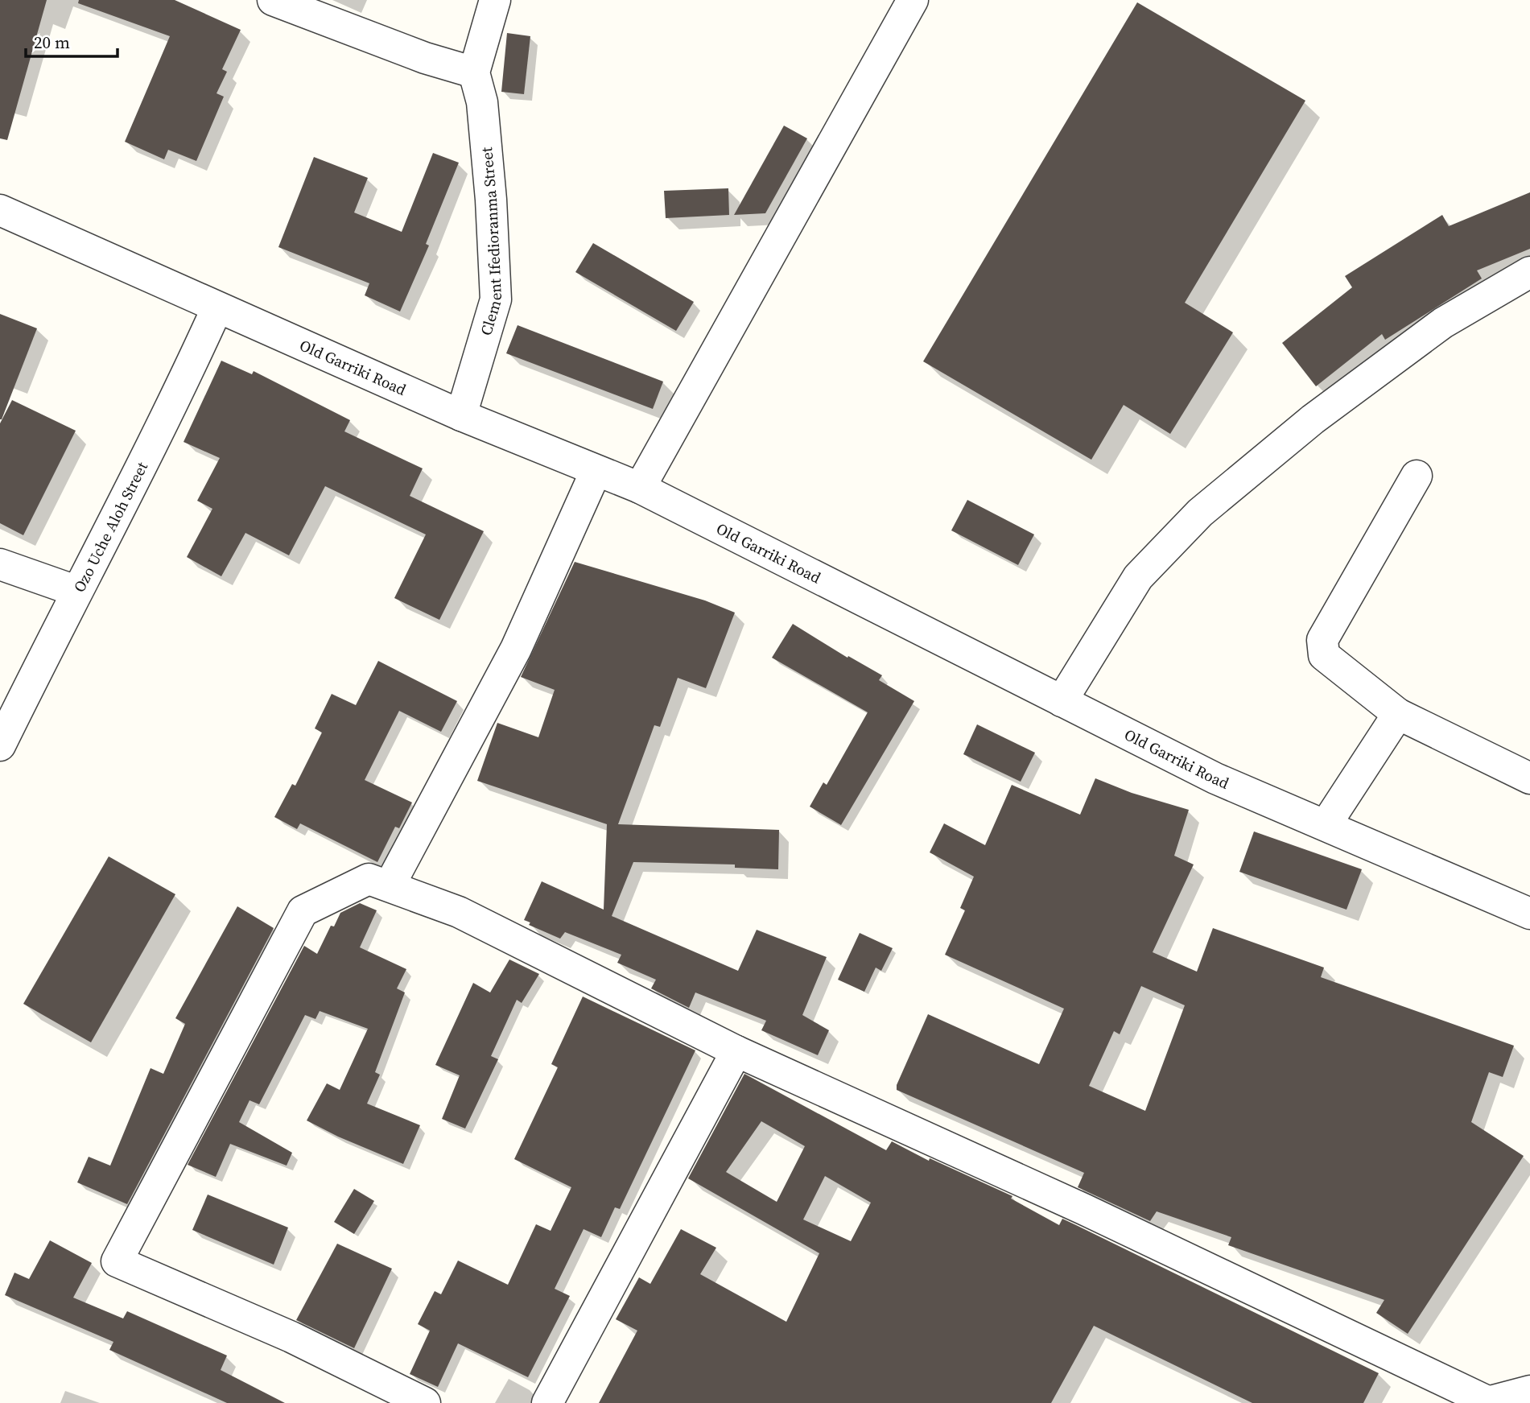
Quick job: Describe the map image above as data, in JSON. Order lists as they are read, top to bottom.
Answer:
{
  "streets": {
    "street": ["Clement Ifedioranma Street", "Old Garriki Road", "Ozo Uche Aloh Street"]
  },
  "crossings": [
    ["Clement Ifedioranma Street", "Old Garriki Road"],
    ["Old Garriki Road", "Ozo Uche Aloh Street"]
  ],
  "scale_bar": "20 m"
}
